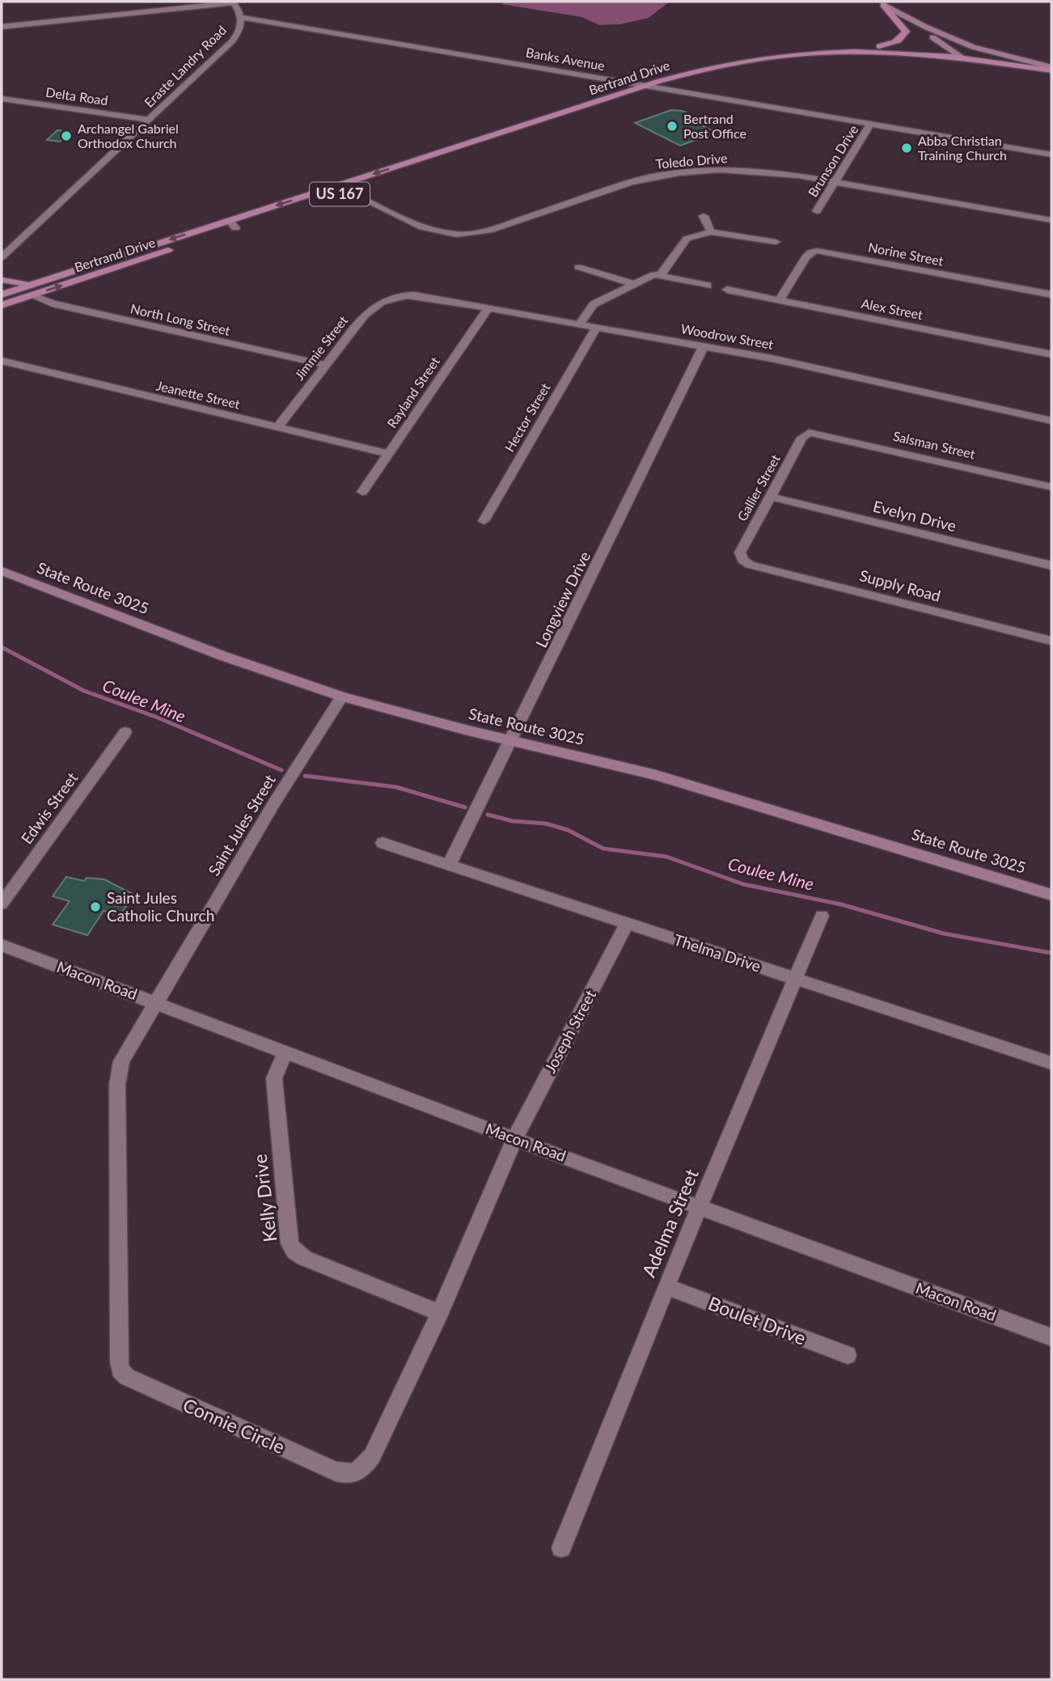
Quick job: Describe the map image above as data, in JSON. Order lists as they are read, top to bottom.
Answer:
{
  "streets": {
    "main road": ["Bertrand Drive", "US 167", "State Route 3025"],
    "street": [
      "Banks Avenue",
      "Eraste Landry Road",
      "Delta Road",
      "Toledo Drive",
      "Brunson Drive",
      "Norine Street",
      "Alex Street",
      "North Long Street",
      "Woodrow Street",
      "Jimmie Street",
      "Rayland Street",
      "Jeanette Street",
      "Hector Street",
      "Salsman Street",
      "Gallier Street",
      "Evelyn Drive",
      "Supply Road",
      "Longview Drive",
      "Edwis Street",
      "Saint Jules Street",
      "Thelma Drive",
      "Macon Road",
      "Joseph Street",
      "Kelly Drive",
      "Adelma Street",
      "Boulet Drive",
      "Connie Circle"
    ]
  },
  "crossings": [
    ["Banks Avenue", "Eraste Landry Road"],
    ["Banks Avenue", "Bertrand Drive"],
    ["Banks Avenue", "Brunson Drive"],
    ["Eraste Landry Road", "Delta Road"],
    ["Bertrand Drive", "Toledo Drive"],
    ["Bertrand Drive", "North Long Street"],
    ["Toledo Drive", "Brunson Drive"],
    ["Norine Street", "Alex Street"],
    ["North Long Street", "Jimmie Street"],
    ["Woodrow Street", "Jimmie Street"],
    ["Woodrow Street", "Rayland Street"],
    ["Woodrow Street", "Hector Street"],
    ["Woodrow Street", "Longview Drive"],
    ["Jimmie Street", "Jeanette Street"],
    ["Rayland Street", "Jeanette Street"],
    ["Salsman Street", "Gallier Street"],
    ["Gallier Street", "Evelyn Drive"],
    ["Gallier Street", "Supply Road"],
    ["State Route 3025", "Longview Drive"],
    ["State Route 3025", "Saint Jules Street"],
    ["Longview Drive", "Thelma Drive"],
    ["Saint Jules Street", "Macon Road"],
    ["Saint Jules Street", "Connie Circle"],
    ["Thelma Drive", "Joseph Street"],
    ["Thelma Drive", "Adelma Street"],
    ["Macon Road", "Joseph Street"],
    ["Macon Road", "Kelly Drive"],
    ["Macon Road", "Adelma Street"],
    ["Macon Road", "Connie Circle"],
    ["Joseph Street", "Connie Circle"],
    ["Kelly Drive", "Connie Circle"],
    ["Adelma Street", "Boulet Drive"]
  ],
  "water": ["Coulee Mine"],
  "places": [
    "Bertrand Post Office",
    "Archangel Gabriel Orthodox Church",
    "Abba Christian Training Church",
    "Saint Jules Catholic Church"
  ]
}
